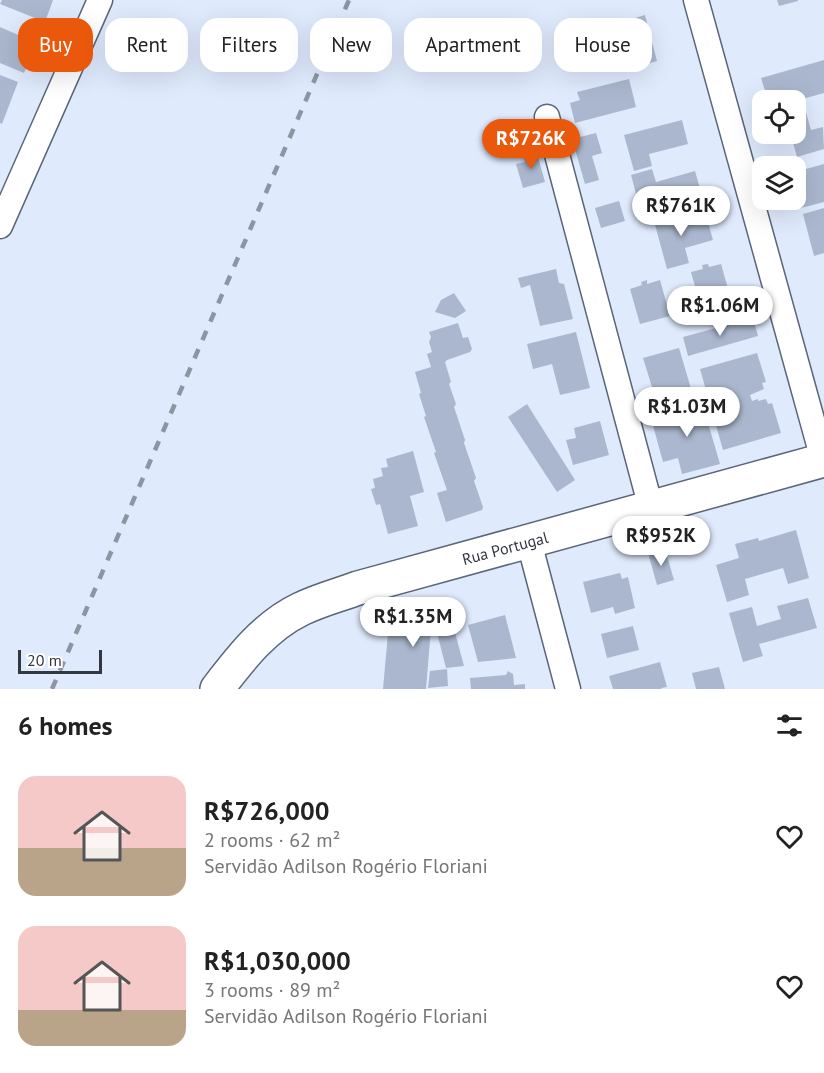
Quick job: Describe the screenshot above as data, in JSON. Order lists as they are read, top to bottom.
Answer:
{
  "streets": {
    "street": ["Rua Portugal"]
  },
  "scale_bar": "20 m",
  "page": {
    "chip": [
      "Buy",
      "Rent",
      "Filters",
      "New",
      "Apartment",
      "House"
    ],
    "price": [
      "R$726K",
      "R$761K",
      "R$1.06M",
      "R$1.03M",
      "R$952K",
      "R$1.35M"
    ],
    "scale": "20 m",
    "heading": "6 homes",
    "list": [
      {
        "name": "R$726,000",
        "note": "2 rooms · 62 m² · Servidão Adilson Rogério Floriani"
      },
      {
        "name": "R$1,030,000",
        "note": "3 rooms · 89 m² · Servidão Adilson Rogério Floriani"
      }
    ]
  }
}
